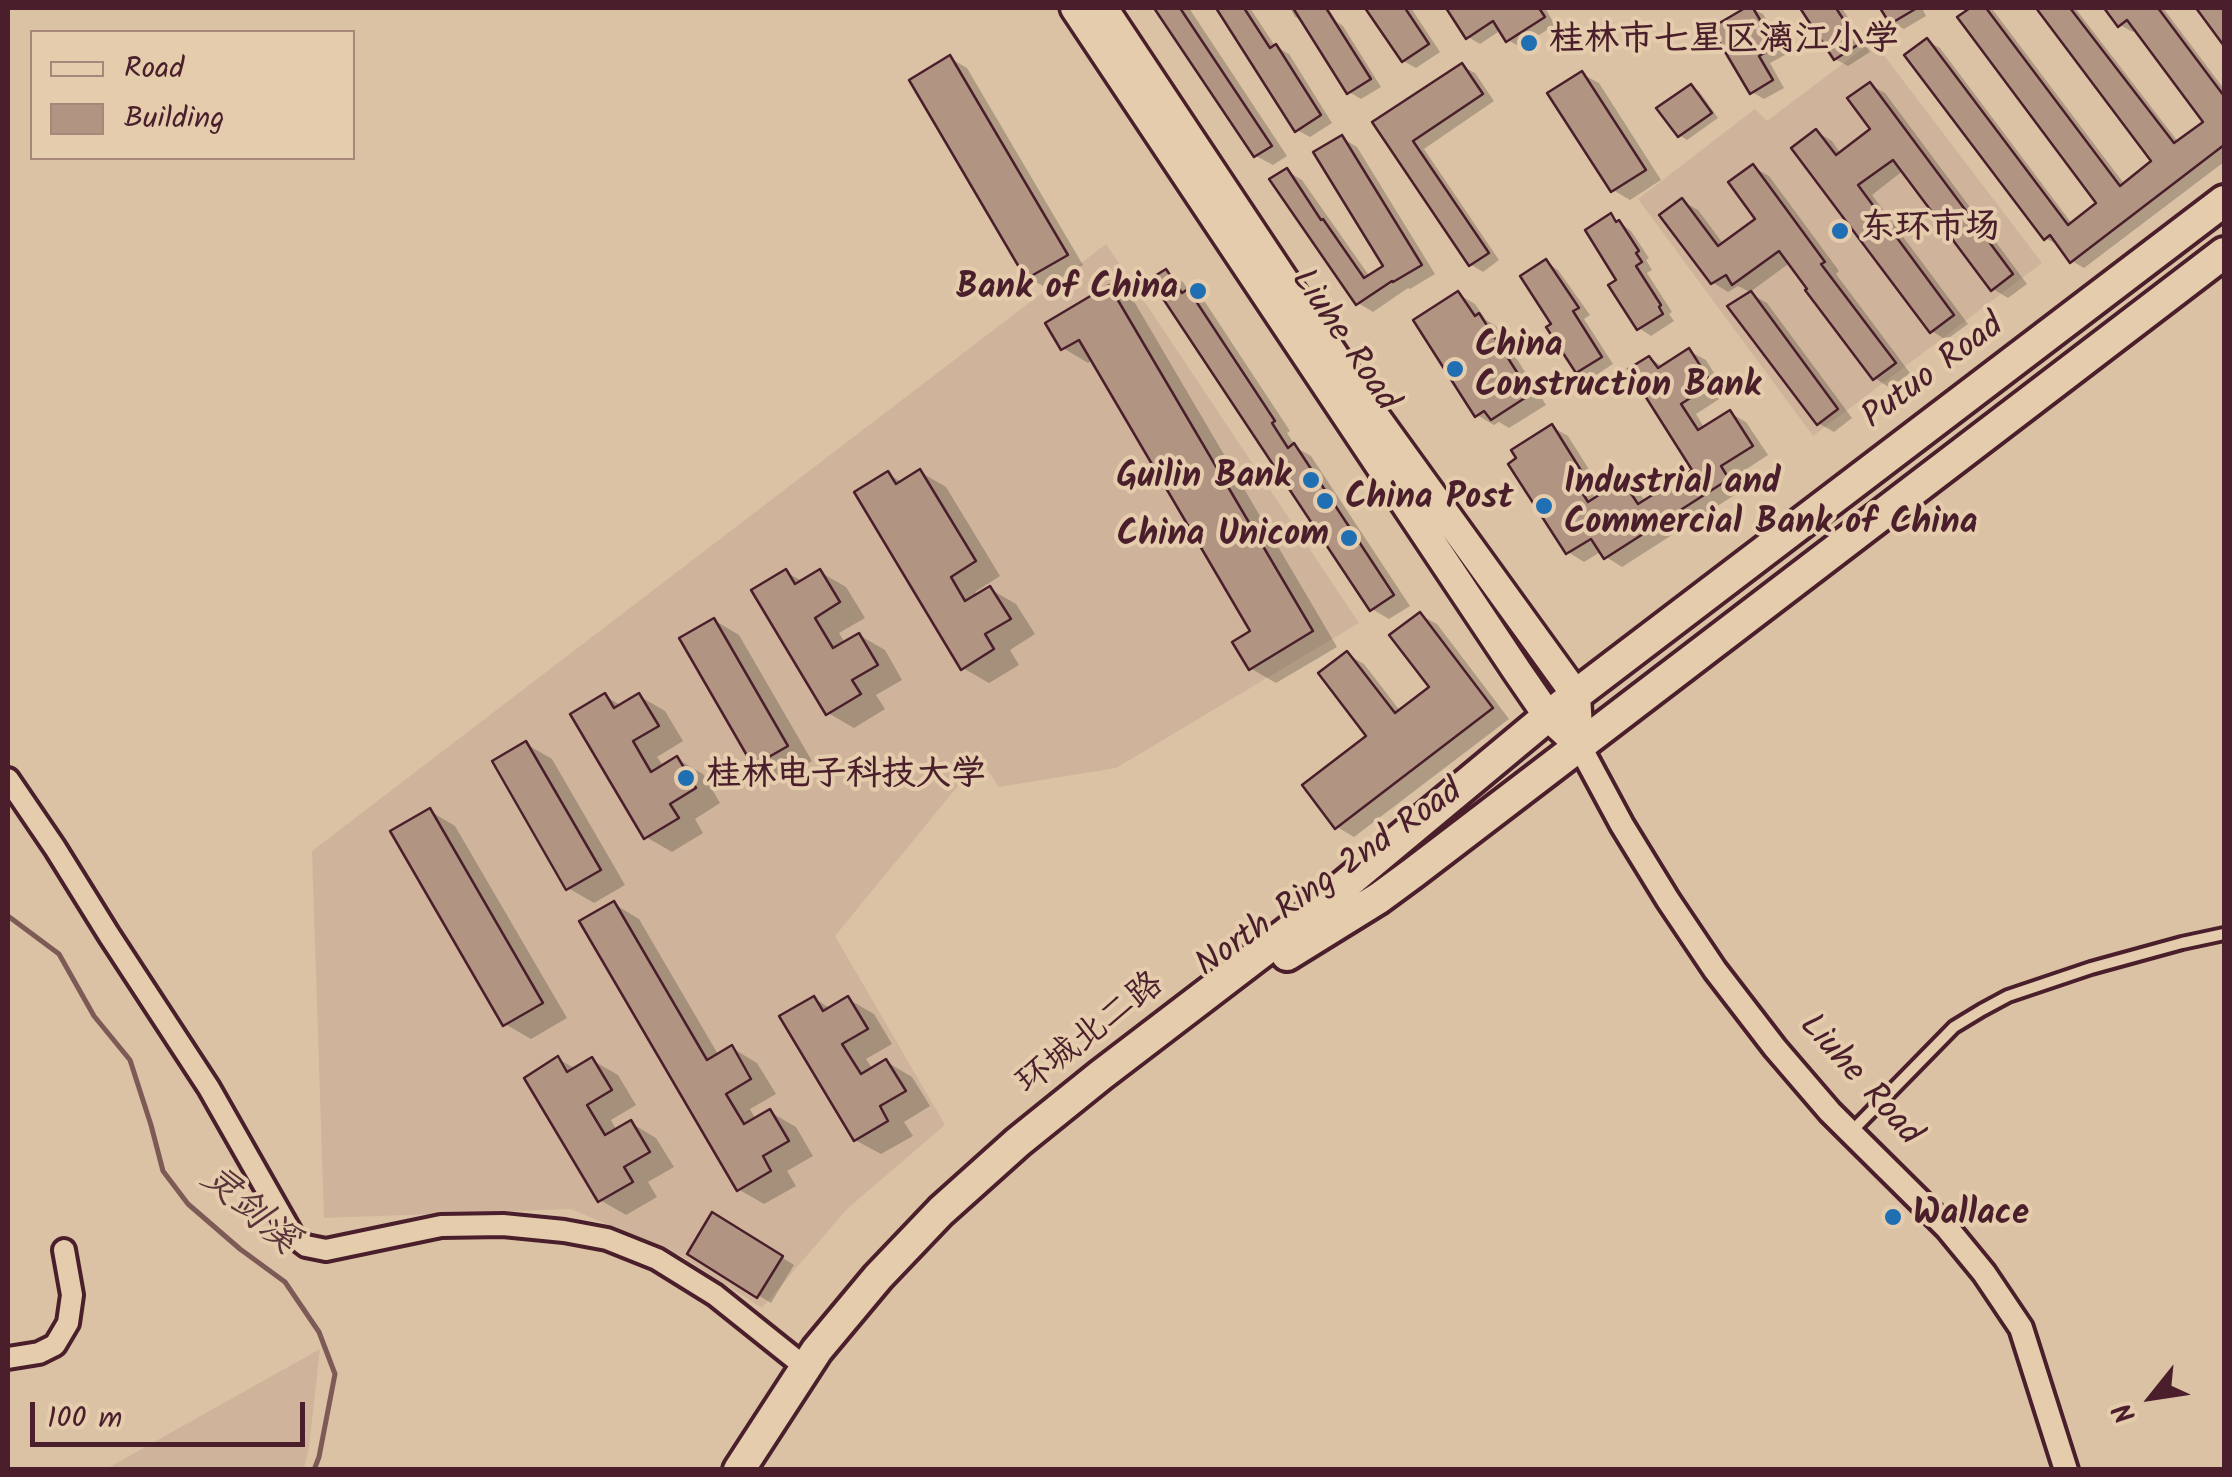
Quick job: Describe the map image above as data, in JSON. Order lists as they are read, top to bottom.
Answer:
{
  "streets": {
    "main road": [
      "Liuhe Road",
      "Putuo Road",
      "North Ring 2nd Road",
      "环城北二路"
    ]
  },
  "crossings": [
    ["Liuhe Road", "Putuo Road"],
    ["Liuhe Road", "North Ring 2nd Road"],
    ["Liuhe Road", "环城北二路"],
    ["Putuo Road", "环城北二路"]
  ],
  "water": ["灵剑溪"],
  "places": [
    "桂林市七星区漓江小学",
    "东环市场",
    "Bank of China",
    "China Construction Bank",
    "Guilin Bank",
    "China Post",
    "Industrial and Commercial Bank of China",
    "China Unicom",
    "桂林电子科技大学",
    "Wallace"
  ],
  "legend": ["Road", "Building"],
  "scale_bar": "100 m",
  "north": "bottom left"
}
